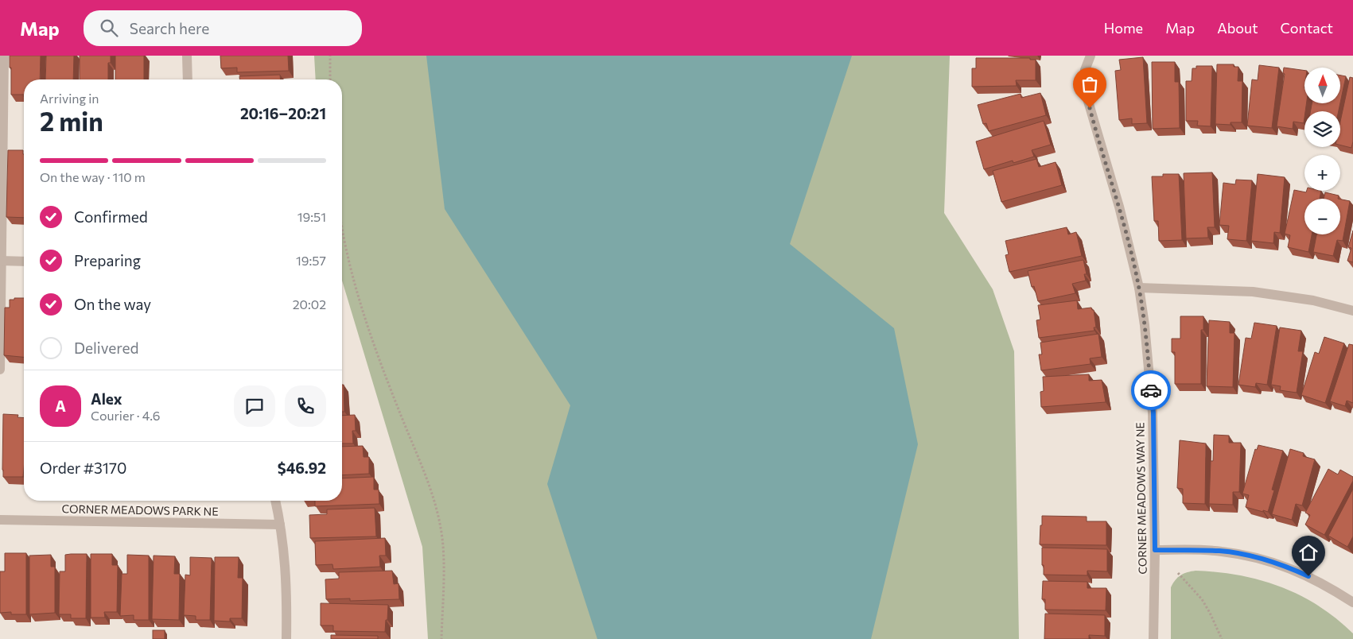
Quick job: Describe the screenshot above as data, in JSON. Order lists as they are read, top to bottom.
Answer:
{
  "streets": {
    "street": ["CORNER MEADOWS WAY NE", "CORNER MEADOWS PARK NE"]
  },
  "north": "top",
  "page": {
    "header": "Map",
    "search": "Search here",
    "nav": [
      "Home",
      "Map",
      "About",
      "Contact"
    ],
    "map_buttons": ["+", "−"],
    "heading": ["2 min", "Arriving in", "20:16–20:21"],
    "panel": [
      "Alex",
      "Courier · 4.6",
      "Order #3170",
      "$46.92"
    ],
    "bar": "On the way · 110 m",
    "list": [
      ["Confirmed", "19:51"],
      ["Preparing", "19:57"],
      ["On the way", "20:02"],
      "Delivered"
    ],
    "round": "A"
  }
}
